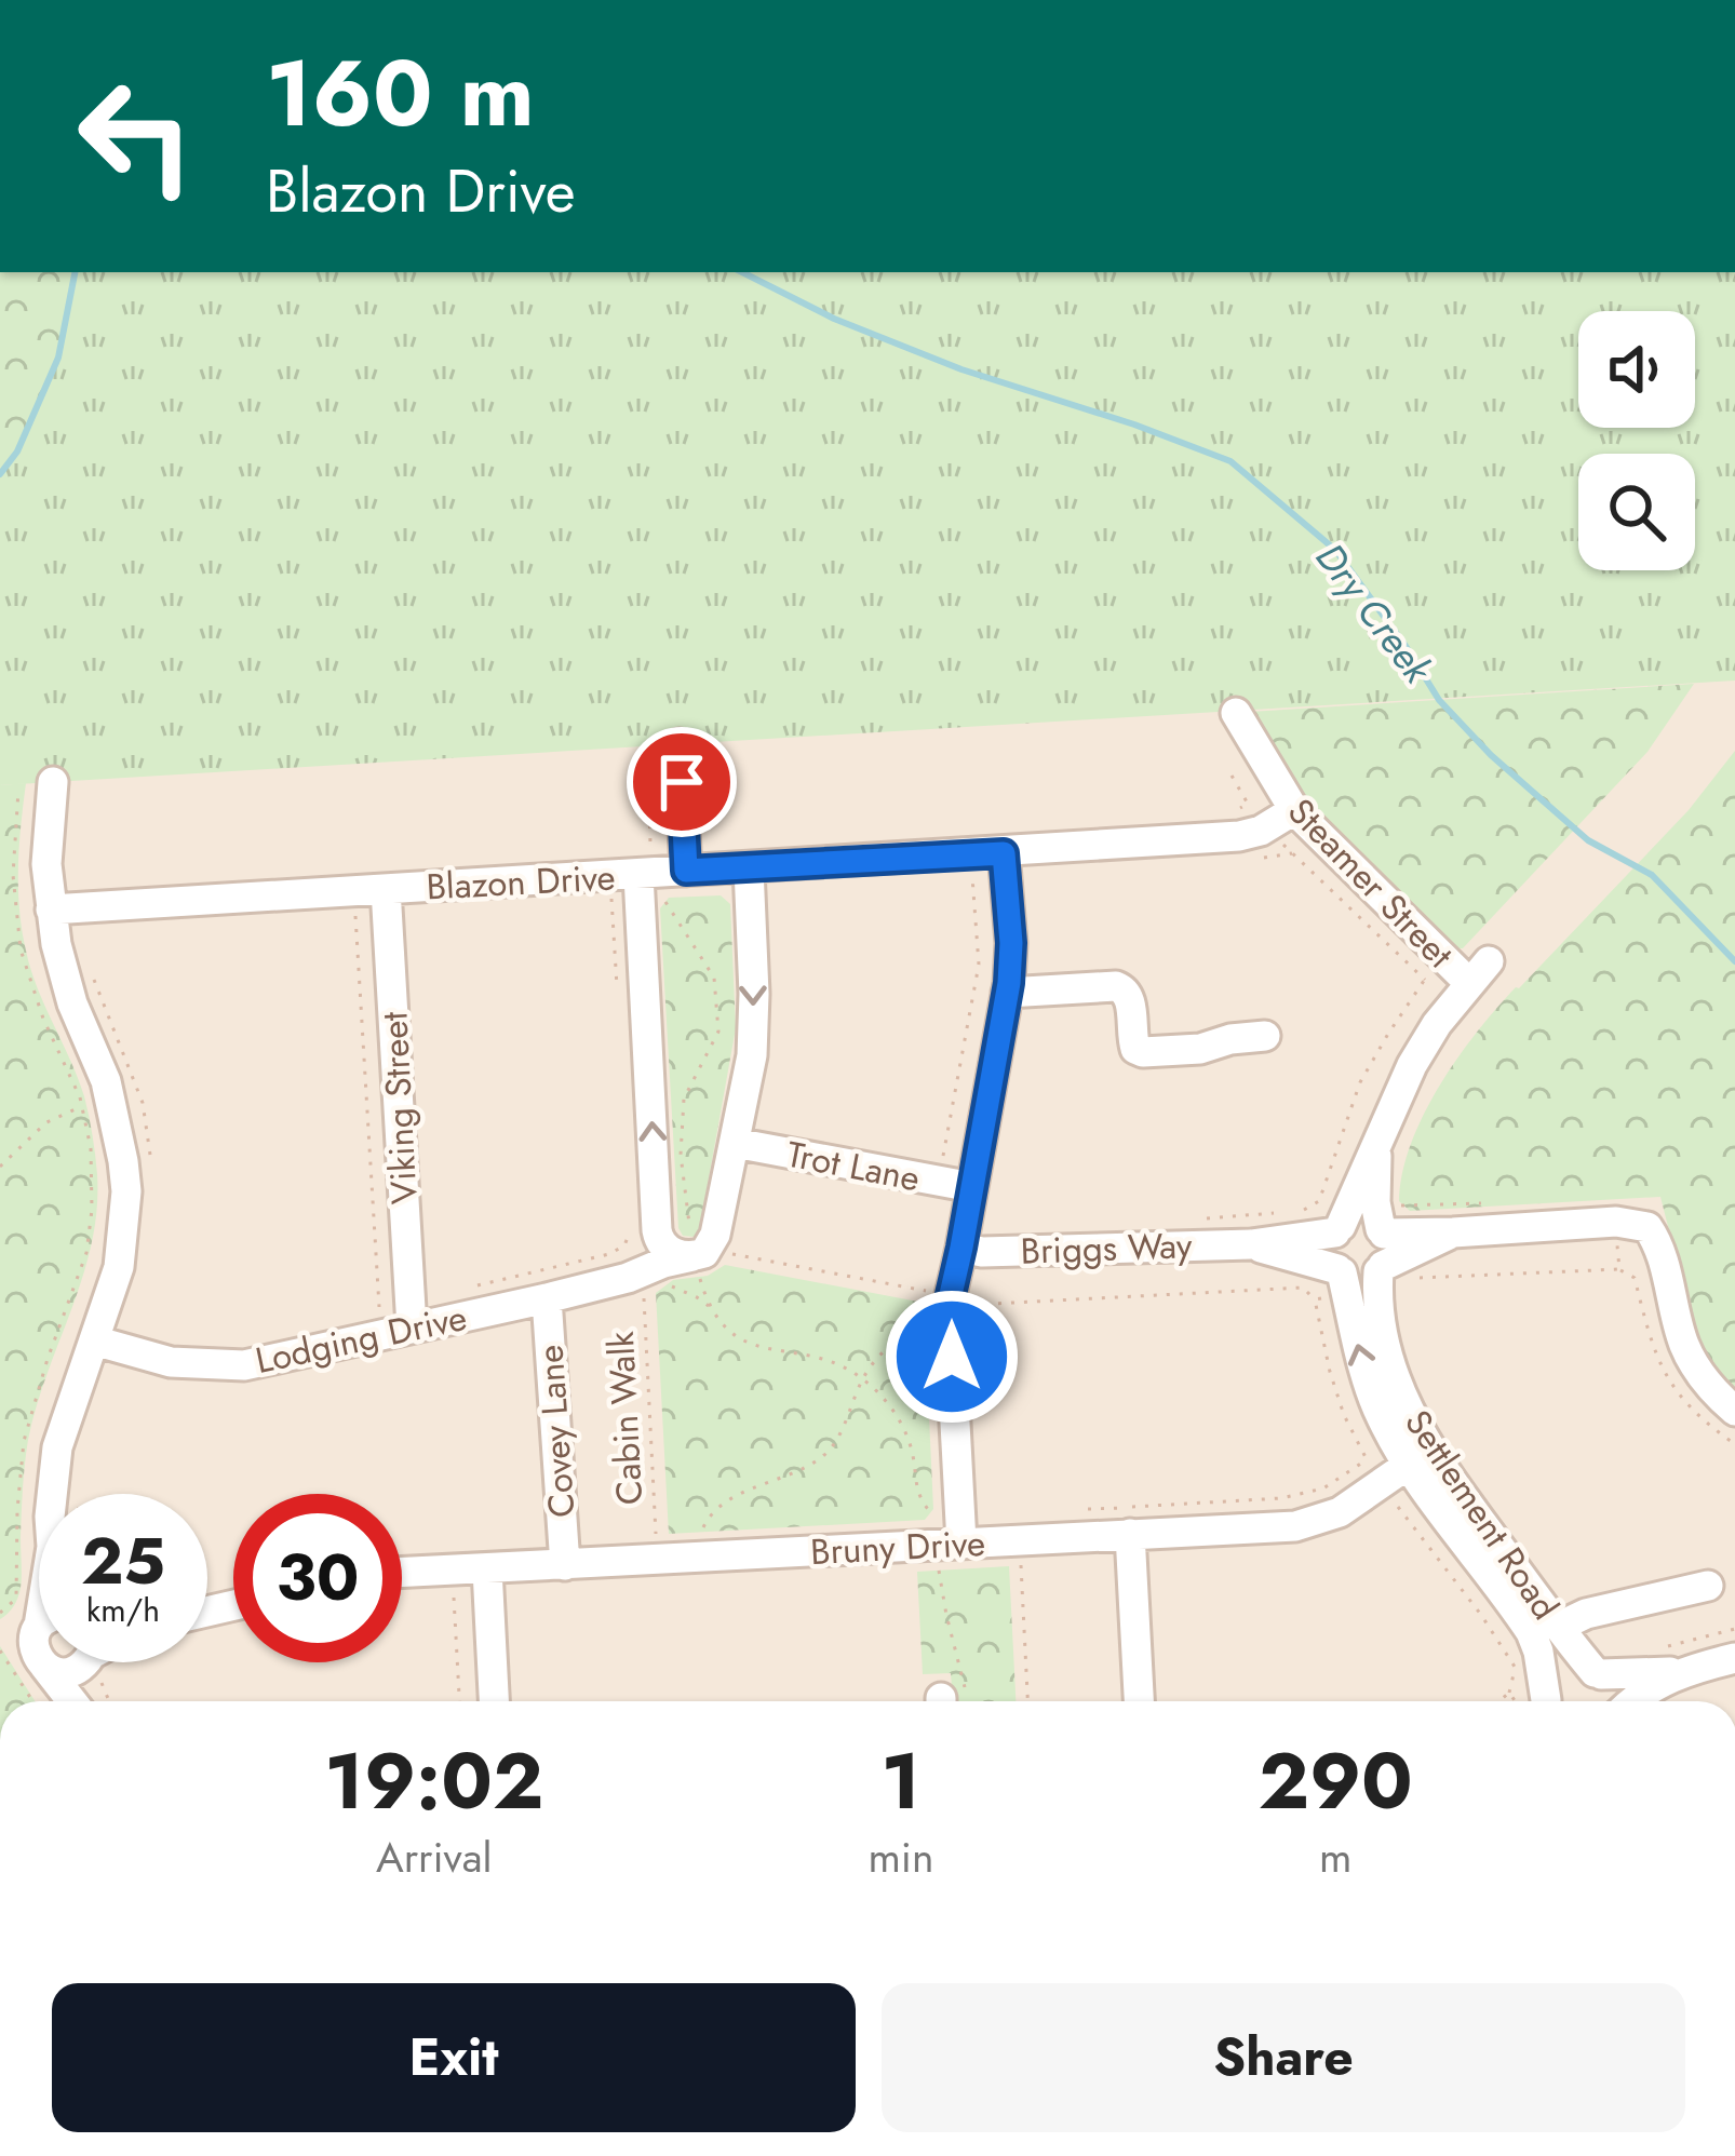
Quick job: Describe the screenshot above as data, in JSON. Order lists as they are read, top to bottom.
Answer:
{
  "streets": {
    "street": [
      "Blazon Drive",
      "Steamer Street",
      "Viking Street",
      "Trot Lane",
      "Briggs Way",
      "Lodging Drive",
      "Covey Lane",
      "Settlement Road",
      "Bruny Drive"
    ],
    "path": ["Cabin Walk"]
  },
  "crossings": [
    ["Blazon Drive", "Steamer Street"],
    ["Blazon Drive", "Viking Street"],
    ["Viking Street", "Lodging Drive"],
    ["Briggs Way", "Settlement Road"],
    ["Lodging Drive", "Cabin Walk"],
    ["Lodging Drive", "Covey Lane"],
    ["Covey Lane", "Bruny Drive"],
    ["Settlement Road", "Bruny Drive"]
  ],
  "water": ["Dry Creek"],
  "page": {
    "turn": ["160 m", "Blazon Drive"],
    "speed": "25 km/h",
    "limit": "30",
    "eta": [
      "19:02",
      "Arrival",
      "1",
      "min",
      "290",
      "m"
    ],
    "buttons": ["Exit", "Share"]
  }
}
